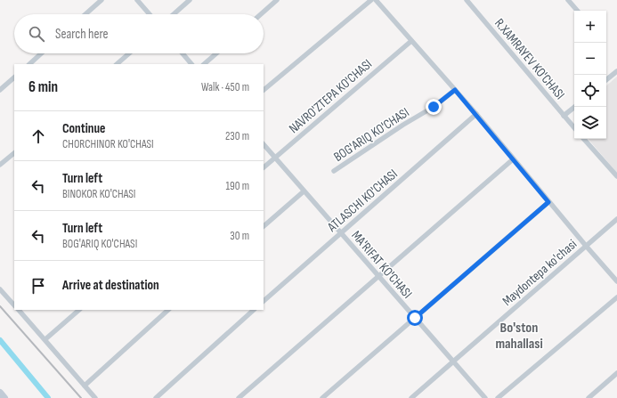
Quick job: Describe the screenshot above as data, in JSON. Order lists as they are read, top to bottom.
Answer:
{
  "streets": {
    "street": [
      "R.XAMRAYEV KO'CHASI",
      "NAVRO'ZTEPA KO'CHASI",
      "BOG'ARIQ KO'CHASI",
      "ATLASCHI KO'CHASI",
      "MA'RIFAT KO'CHASI",
      "Maydontepa ko'chasi"
    ]
  },
  "crossings": [
    ["NAVRO'ZTEPA KO'CHASI", "MA'RIFAT KO'CHASI"],
    ["ATLASCHI KO'CHASI", "MA'RIFAT KO'CHASI"],
    ["MA'RIFAT KO'CHASI", "Maydontepa ko'chasi"]
  ],
  "districts": ["Bo'ston mahallasi"],
  "page": {
    "map_buttons": ["+", "−"],
    "search": "Search here",
    "heading": ["6 min", "Walk · 450 m"],
    "list": [
      ["Continue", "CHORCHINOR KO'CHASI", "230 m"],
      ["Turn left", "BINOKOR KO'CHASI", "190 m"],
      ["Turn left", "BOG'ARIQ KO'CHASI", "30 m"],
      "Arrive at destination"
    ]
  }
}
